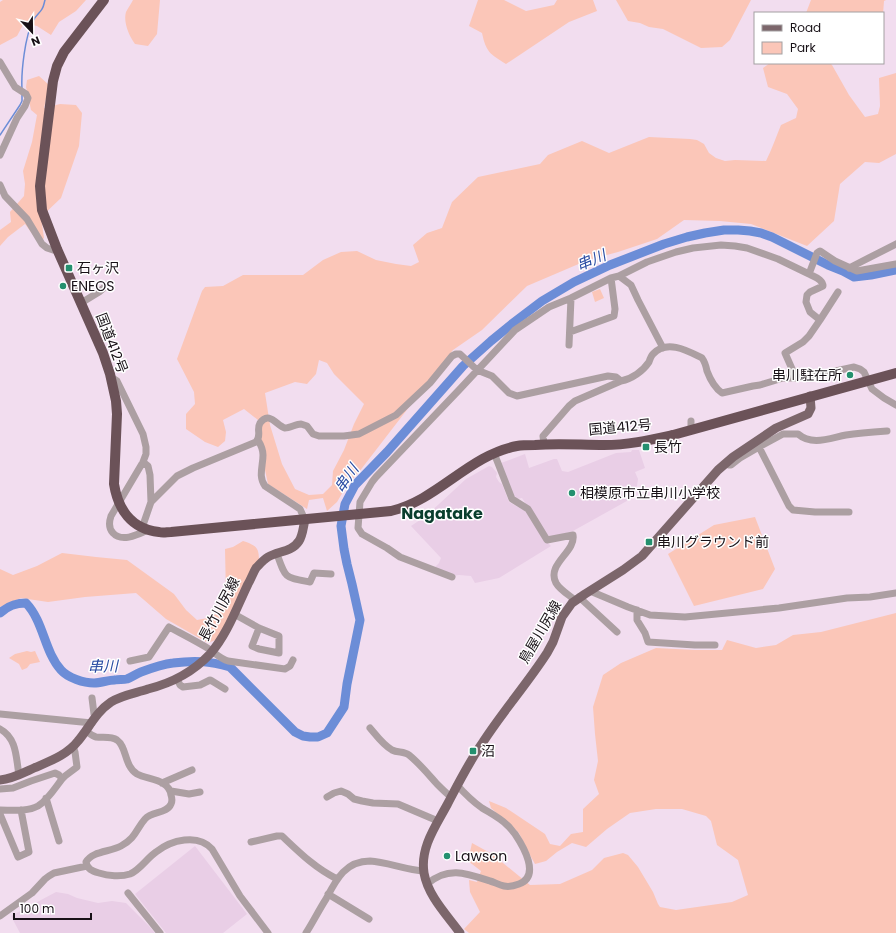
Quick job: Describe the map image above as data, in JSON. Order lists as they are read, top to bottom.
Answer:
{
  "streets": {
    "highway": ["国道412号"],
    "main road": ["長竹川尻線", "鳥屋川尻線"]
  },
  "crossings": [
    ["国道412号", "長竹川尻線"],
    ["国道412号", "鳥屋川尻線"]
  ],
  "districts": ["Nagatake"],
  "water": ["串川"],
  "places": {
    "transit": [
      "石ヶ沢",
      "長竹",
      "串川グラウンド前",
      "沼"
    ],
    "other": [
      "ENEOS",
      "串川駐在所",
      "相模原市立串川小学校",
      "Lawson"
    ]
  },
  "legend": ["Road", "Park"],
  "scale_bar": "100 m",
  "north": "bottom"
}
